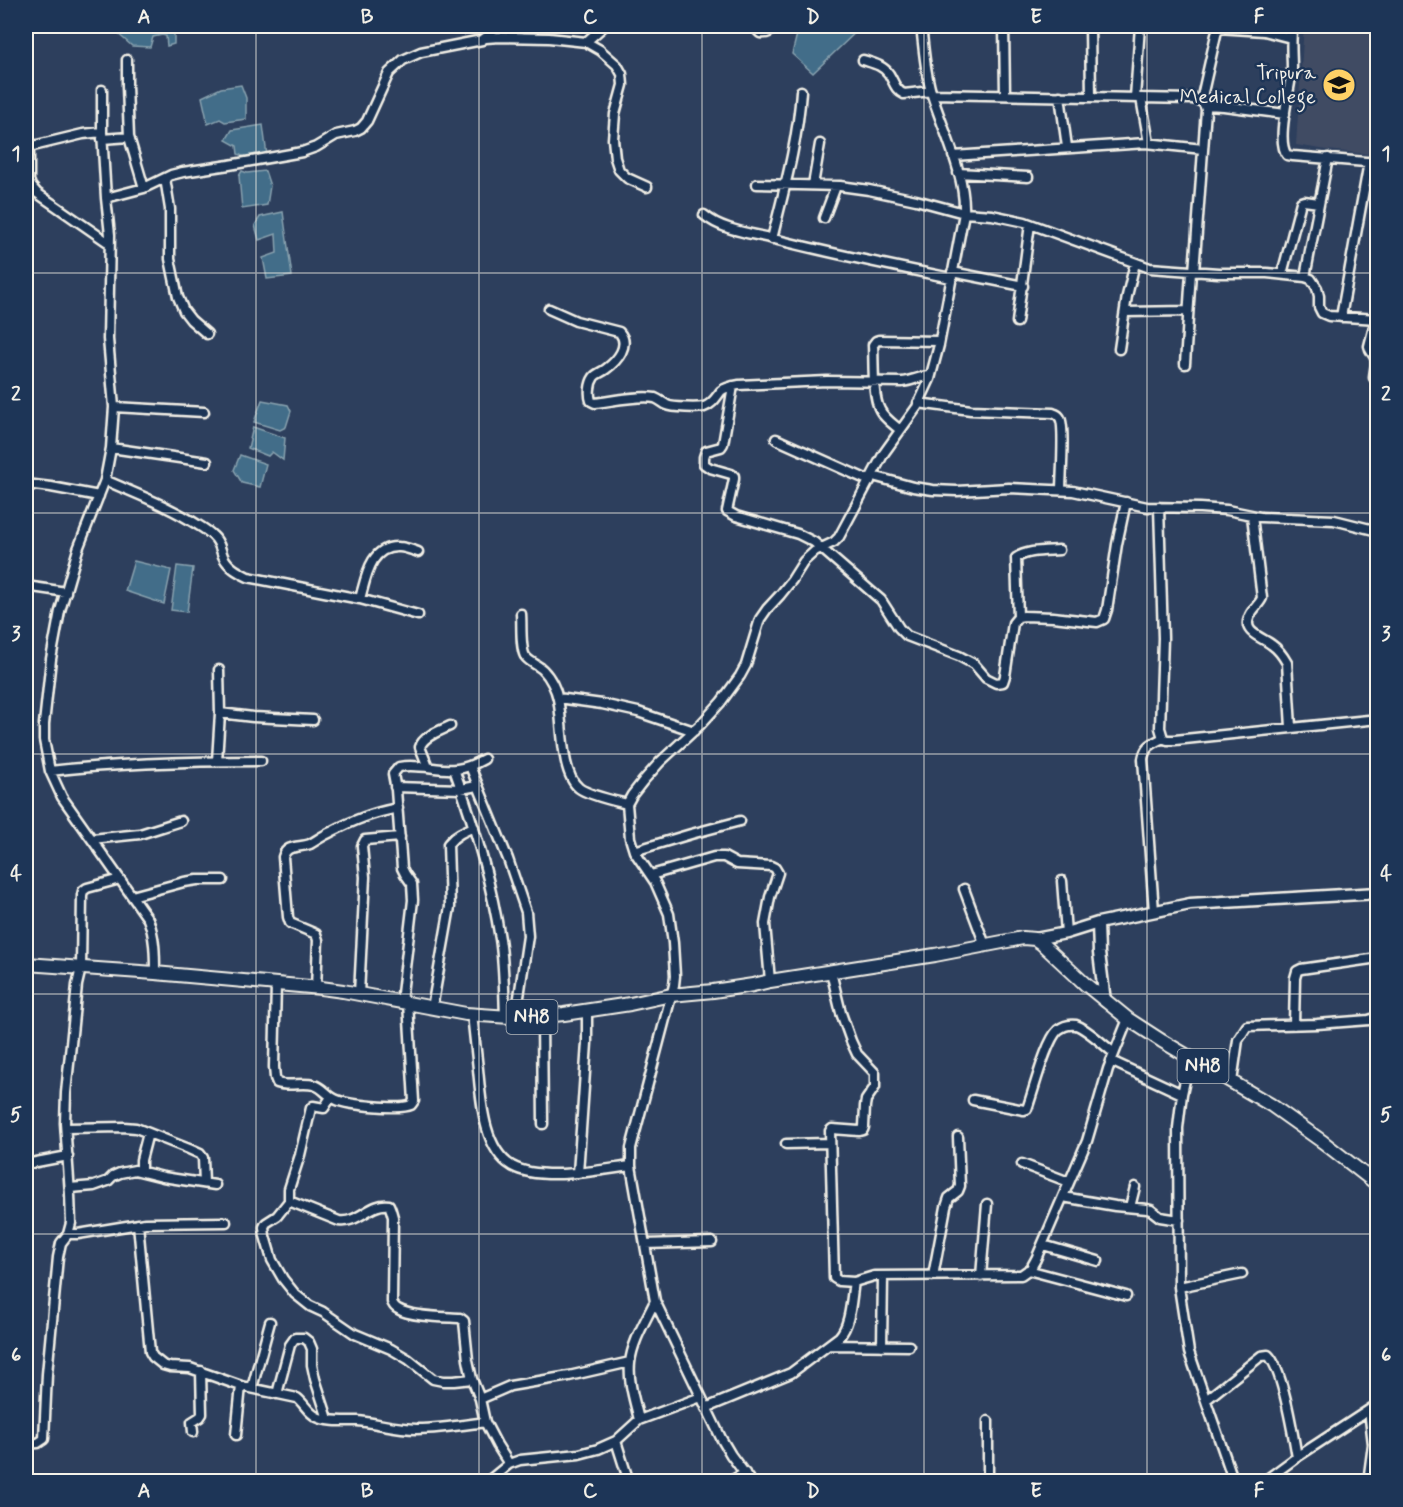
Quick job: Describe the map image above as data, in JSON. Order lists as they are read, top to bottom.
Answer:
{
  "streets": {
    "highway": ["NH8"]
  },
  "places": {
    "school or university": ["Tripura Medical College"]
  },
  "grid": {
    "columns": [
      "A",
      "B",
      "C",
      "D",
      "E",
      "F"
    ],
    "rows": [
      "1",
      "2",
      "3",
      "4",
      "5",
      "6"
    ]
  }
}
